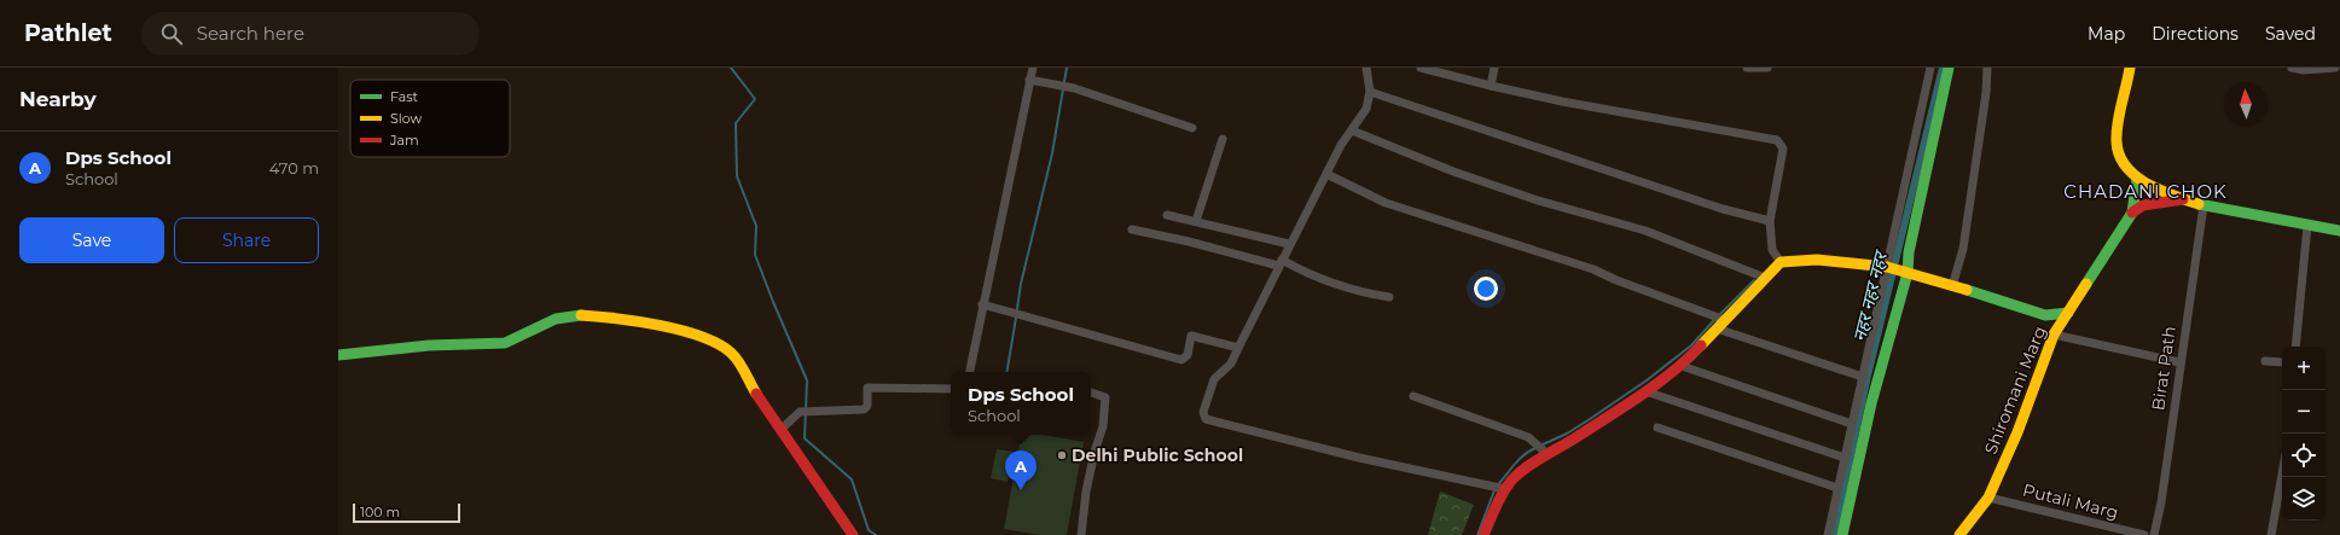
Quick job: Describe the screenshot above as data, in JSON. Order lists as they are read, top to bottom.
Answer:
{
  "streets": {
    "street": ["Birat Path", "Shiromani Marg", "Putali Marg"]
  },
  "crossings": [
    ["Shiromani Marg", "Putali Marg"]
  ],
  "districts": ["CHADANI CHOK"],
  "water": ["नहर नहर नहर"],
  "places": ["Delhi Public School"],
  "legend": ["Fast", "Slow", "Jam"],
  "scale_bar": "100 m",
  "north": "top",
  "page": {
    "header": "Pathlet",
    "search": "Search here",
    "nav": ["Map", "Directions", "Saved"],
    "heading": "Nearby",
    "list": [
      {
        "mark": "A",
        "name": "Dps School",
        "note": "School",
        "value": "470 m"
      }
    ],
    "buttons": ["Save", "Share"],
    "map_buttons": ["+", "−"],
    "popup": ["Dps School", "School"],
    "pins": "A",
    "scale": "100 m"
  }
}
